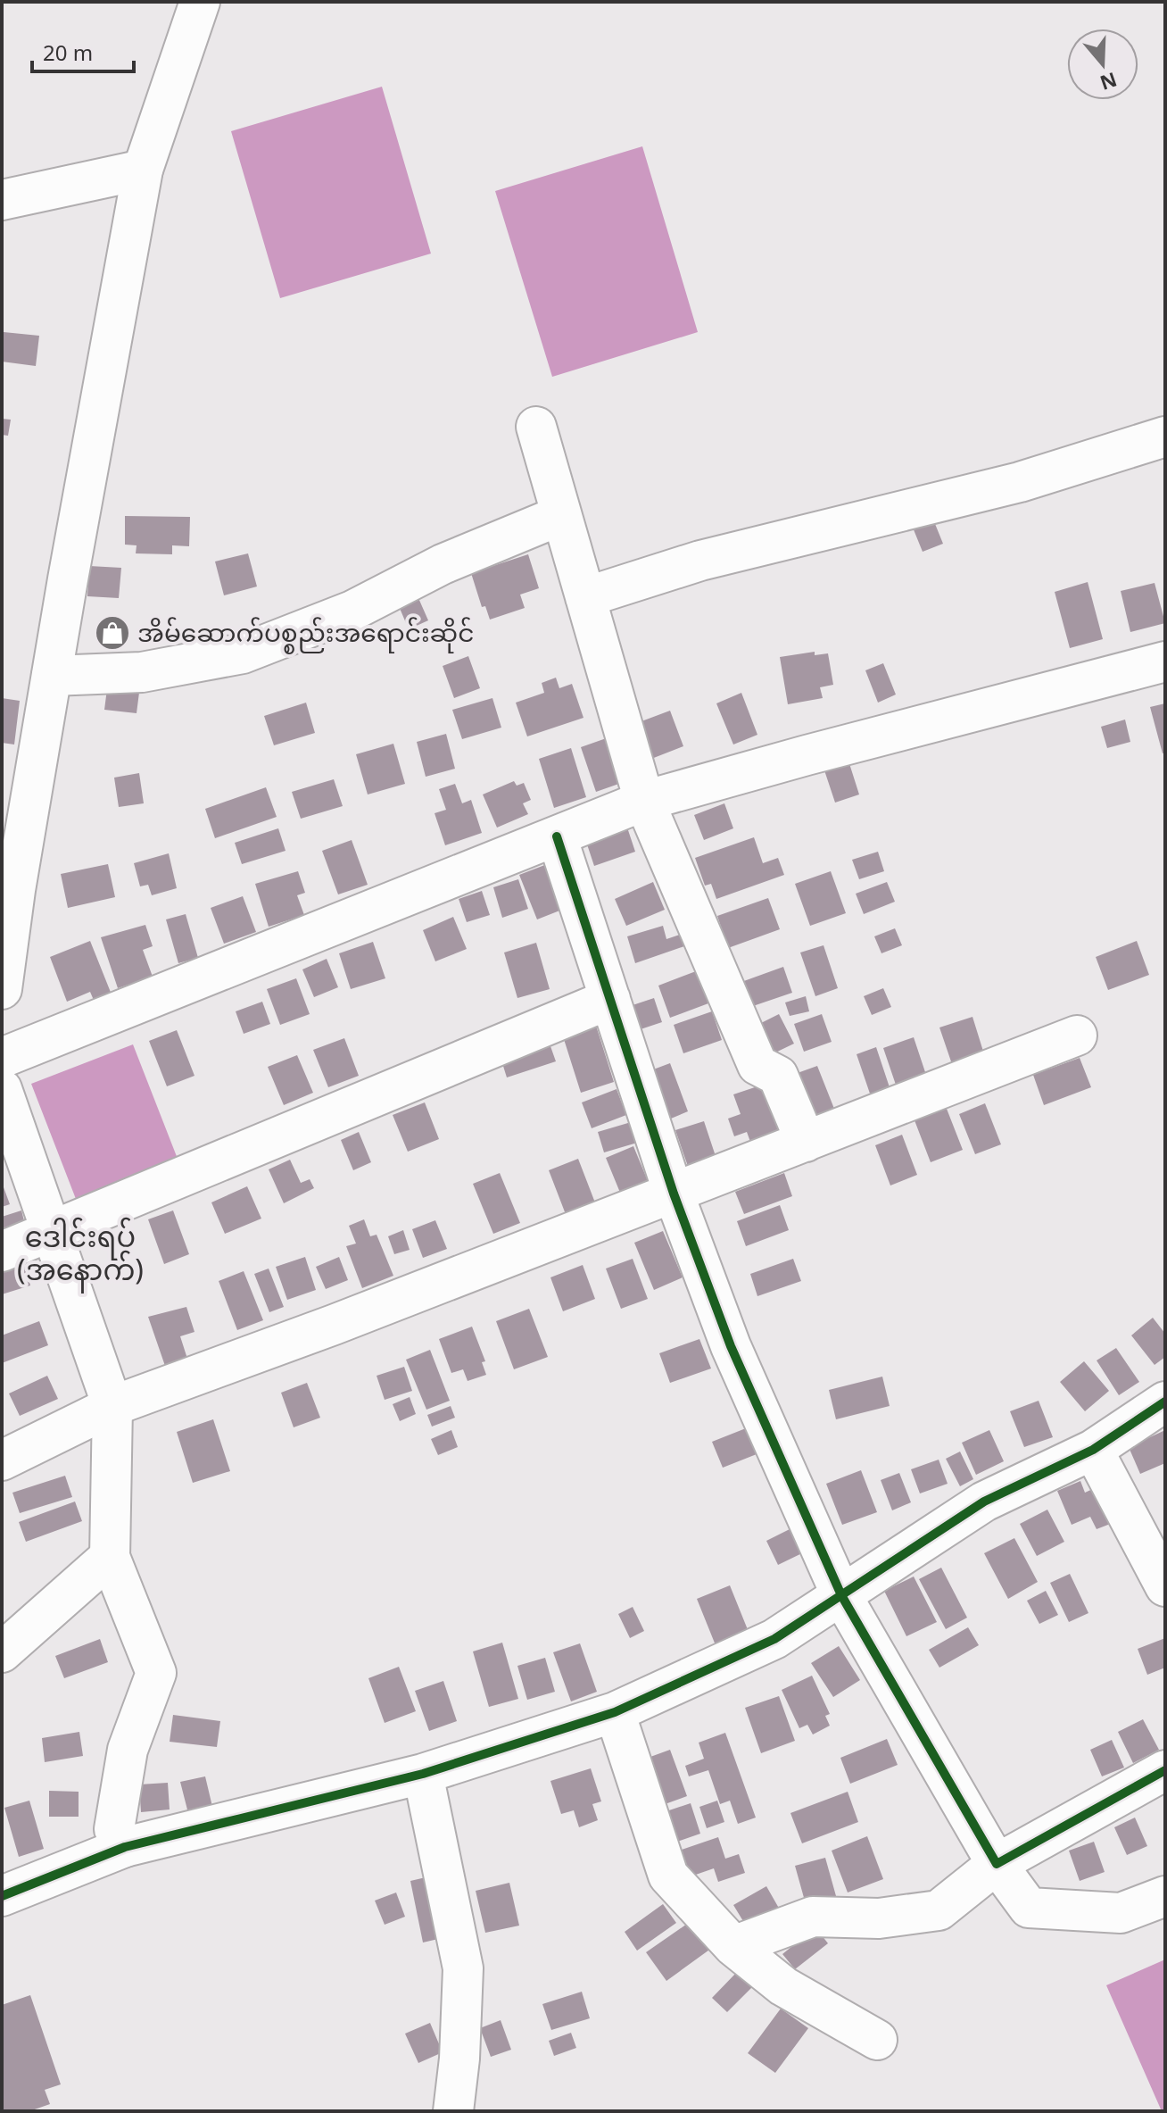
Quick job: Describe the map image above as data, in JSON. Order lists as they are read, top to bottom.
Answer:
{
  "districts": ["ဒေါင်းရပ် (အနောက်)"],
  "places": {
    "shop": ["အိမ်ဆောက်ပစ္စည်းအရောင်းဆိုင်"]
  },
  "scale_bar": "20 m",
  "north": "bottom"
}
